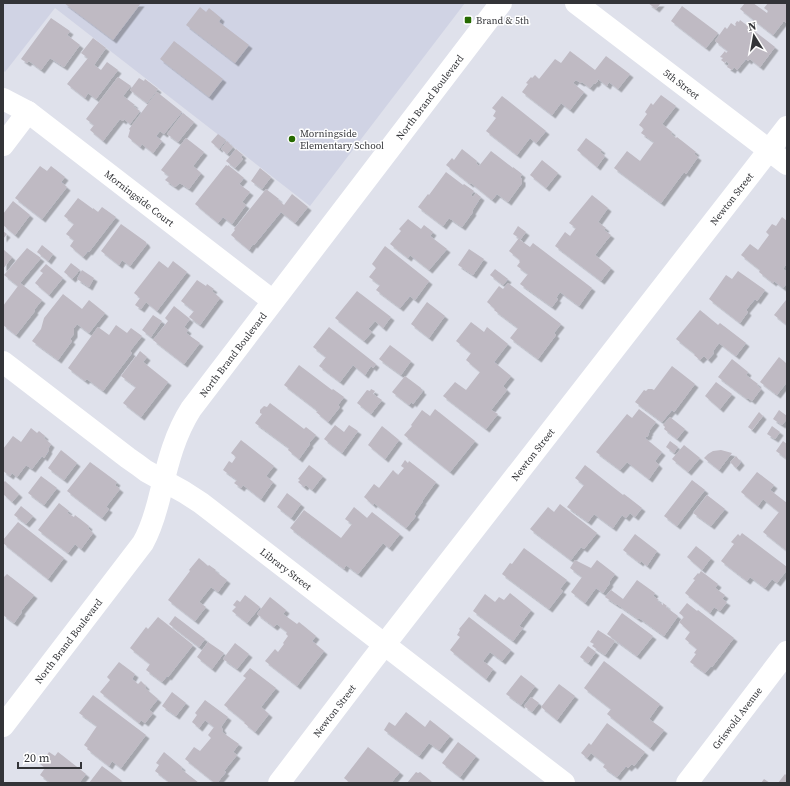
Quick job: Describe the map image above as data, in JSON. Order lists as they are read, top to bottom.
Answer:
{
  "streets": {
    "street": [
      "5th Street",
      "North Brand Boulevard",
      "Morningside Court",
      "Newton Street",
      "Library Street",
      "Griswold Avenue"
    ]
  },
  "crossings": [
    ["5th Street", "Newton Street"],
    ["North Brand Boulevard", "Morningside Court"],
    ["North Brand Boulevard", "Library Street"],
    ["Newton Street", "Library Street"]
  ],
  "places": {
    "transit": ["Brand & 5th"],
    "other": ["Morningside Elementary School"]
  },
  "scale_bar": "20 m",
  "north": "top"
}
